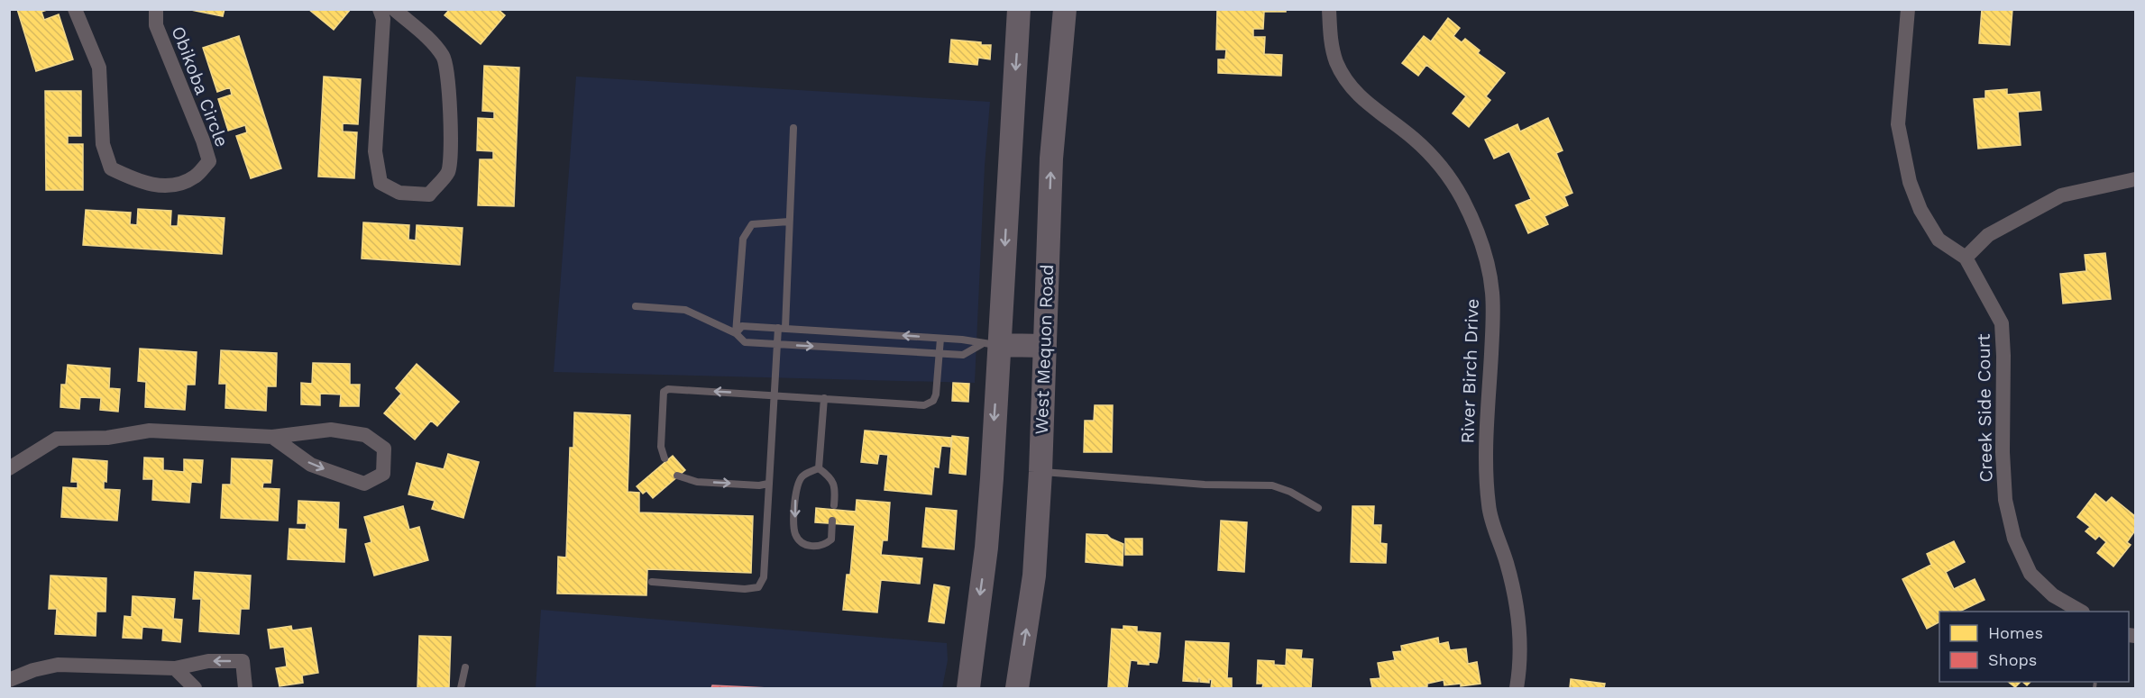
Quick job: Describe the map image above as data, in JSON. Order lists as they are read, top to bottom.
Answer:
{
  "streets": {
    "main road": ["West Mequon Road"],
    "street": ["Obikoba Circle", "River Birch Drive", "Creek Side Court"]
  },
  "legend": ["Homes", "Shops"]
}
